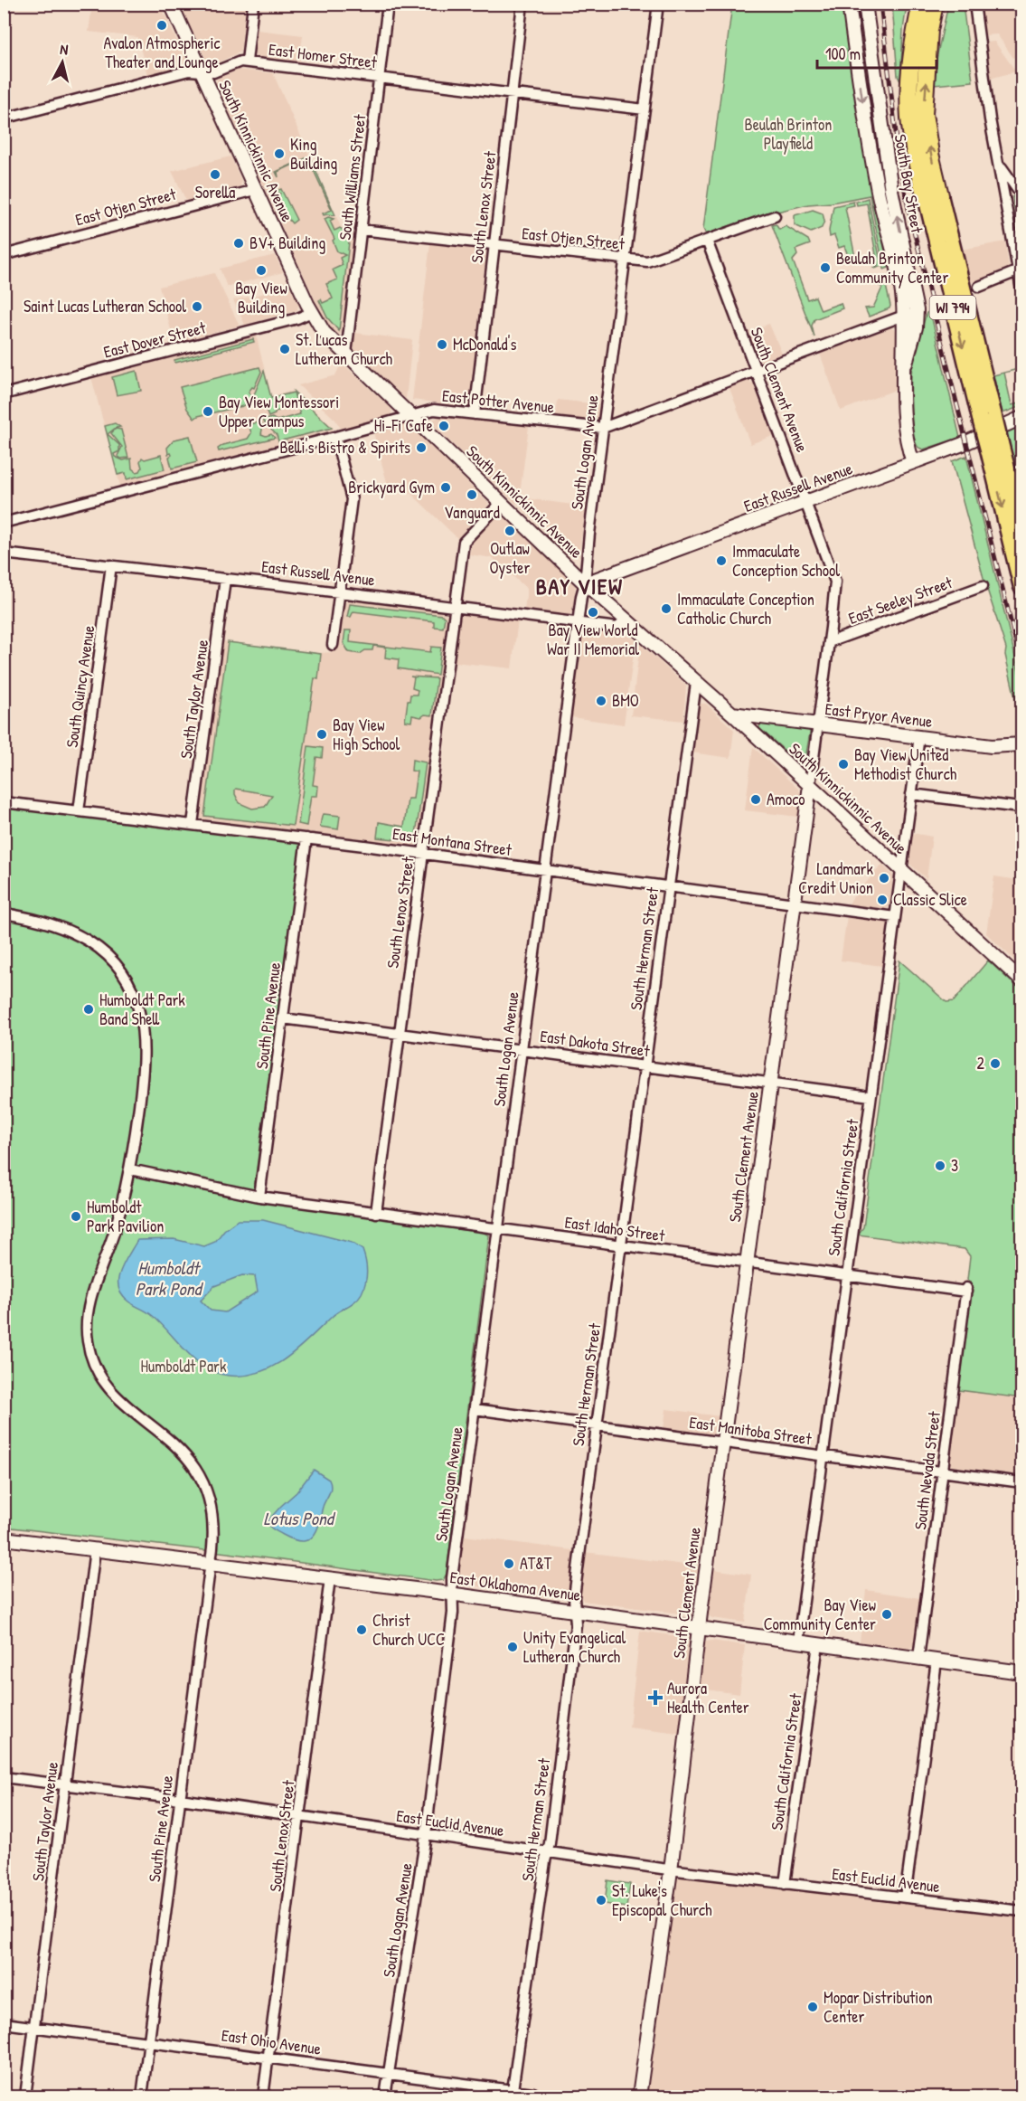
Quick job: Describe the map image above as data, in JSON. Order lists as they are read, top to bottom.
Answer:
{
  "streets": {
    "highway": ["WI 794"],
    "main road": [
      "South Kinnickinnic Avenue",
      "South Bay Street",
      "South Clement Avenue",
      "East Russell Avenue",
      "East Pryor Avenue",
      "East Oklahoma Avenue"
    ],
    "street": [
      "East Homer Street",
      "South Williams Street",
      "East Otjen Street",
      "South Lenox Street",
      "East Dover Street",
      "East Potter Avenue",
      "South Logan Avenue",
      "East Seeley Street",
      "South Quincy Avenue",
      "South Taylor Avenue",
      "East Montana Street",
      "South Herman Street",
      "South Pine Avenue",
      "East Dakota Street",
      "South California Street",
      "East Idaho Street",
      "East Manitoba Street",
      "South Nevada Street",
      "East Euclid Avenue",
      "East Ohio Avenue"
    ]
  },
  "crossings": [
    ["East Homer Street", "South Kinnickinnic Avenue"],
    ["East Homer Street", "South Williams Street"],
    ["East Homer Street", "South Lenox Street"],
    ["East Homer Street", "South Logan Avenue"],
    ["South Kinnickinnic Avenue", "South Williams Street"],
    ["South Kinnickinnic Avenue", "East Otjen Street"],
    ["South Kinnickinnic Avenue", "South Lenox Street"],
    ["South Kinnickinnic Avenue", "East Dover Street"],
    ["South Kinnickinnic Avenue", "South Clement Avenue"],
    ["South Kinnickinnic Avenue", "East Potter Avenue"],
    ["South Kinnickinnic Avenue", "South Logan Avenue"],
    ["South Kinnickinnic Avenue", "East Russell Avenue"],
    ["South Kinnickinnic Avenue", "East Pryor Avenue"],
    ["South Kinnickinnic Avenue", "South Herman Street"],
    ["South Kinnickinnic Avenue", "South California Street"],
    ["South Williams Street", "East Otjen Street"],
    ["South Bay Street", "East Potter Avenue"],
    ["South Bay Street", "East Russell Avenue"],
    ["East Otjen Street", "South Lenox Street"],
    ["East Otjen Street", "South Clement Avenue"],
    ["East Otjen Street", "South Logan Avenue"],
    ["South Lenox Street", "East Potter Avenue"],
    ["South Lenox Street", "East Russell Avenue"],
    ["South Lenox Street", "East Montana Street"],
    ["South Lenox Street", "East Dakota Street"],
    ["South Lenox Street", "East Idaho Street"],
    ["South Lenox Street", "East Oklahoma Avenue"],
    ["South Lenox Street", "East Euclid Avenue"],
    ["South Lenox Street", "East Ohio Avenue"],
    ["South Clement Avenue", "East Potter Avenue"],
    ["South Clement Avenue", "East Russell Avenue"],
    ["South Clement Avenue", "East Seeley Street"],
    ["South Clement Avenue", "East Pryor Avenue"],
    ["South Clement Avenue", "East Montana Street"],
    ["South Clement Avenue", "East Dakota Street"],
    ["South Clement Avenue", "East Idaho Street"],
    ["South Clement Avenue", "East Manitoba Street"],
    ["South Clement Avenue", "East Oklahoma Avenue"],
    ["South Clement Avenue", "East Euclid Avenue"],
    ["East Potter Avenue", "South Logan Avenue"],
    ["South Logan Avenue", "East Russell Avenue"],
    ["South Logan Avenue", "East Montana Street"],
    ["South Logan Avenue", "East Dakota Street"],
    ["South Logan Avenue", "East Idaho Street"],
    ["South Logan Avenue", "East Manitoba Street"],
    ["South Logan Avenue", "East Oklahoma Avenue"],
    ["South Logan Avenue", "East Euclid Avenue"],
    ["South Logan Avenue", "East Ohio Avenue"],
    ["East Russell Avenue", "South Quincy Avenue"],
    ["East Russell Avenue", "South Taylor Avenue"],
    ["South Quincy Avenue", "East Montana Street"],
    ["South Taylor Avenue", "East Montana Street"],
    ["South Taylor Avenue", "East Oklahoma Avenue"],
    ["South Taylor Avenue", "East Euclid Avenue"],
    ["South Taylor Avenue", "East Ohio Avenue"],
    ["East Pryor Avenue", "South California Street"],
    ["East Montana Street", "South Herman Street"],
    ["East Montana Street", "South Pine Avenue"],
    ["East Montana Street", "South California Street"],
    ["South Herman Street", "East Dakota Street"],
    ["South Herman Street", "East Idaho Street"],
    ["South Herman Street", "East Manitoba Street"],
    ["South Herman Street", "East Oklahoma Avenue"],
    ["South Herman Street", "East Euclid Avenue"],
    ["South Herman Street", "East Ohio Avenue"],
    ["South Pine Avenue", "East Dakota Street"],
    ["South Pine Avenue", "East Idaho Street"],
    ["South Pine Avenue", "East Oklahoma Avenue"],
    ["South Pine Avenue", "East Euclid Avenue"],
    ["South Pine Avenue", "East Ohio Avenue"],
    ["East Dakota Street", "South California Street"],
    ["South California Street", "East Idaho Street"],
    ["South California Street", "East Manitoba Street"],
    ["South California Street", "East Oklahoma Avenue"],
    ["South California Street", "East Euclid Avenue"],
    ["East Idaho Street", "South Nevada Street"],
    ["East Manitoba Street", "South Nevada Street"],
    ["South Nevada Street", "East Oklahoma Avenue"]
  ],
  "districts": ["BAY VIEW"],
  "water": ["Humboldt Park Pond", "Lotus Pond"],
  "parks": ["Beulah Brinton Playfield", "Humboldt Park"],
  "places": {
    "other": [
      "Avalon Atmospheric Theater and Lounge",
      "King Building",
      "Sorella",
      "BV+ Building",
      "Beulah Brinton Community Center",
      "Bay View Building",
      "Saint Lucas Lutheran School",
      "McDonald's",
      "St. Lucas Lutheran Church",
      "Bay View Montessori Upper Campus",
      "Hi-Fi Cafe",
      "Belli's Bistro & Spirits",
      "Brickyard Gym",
      "Vanguard",
      "Outlaw Oyster",
      "Immaculate Conception School",
      "Immaculate Conception Catholic Church",
      "Bay View World War II Memorial",
      "BMO",
      "Bay View High School",
      "Bay View United Methodist Church",
      "Amoco",
      "Landmark Credit Union",
      "Classic Slice",
      "Humboldt Park Band Shell",
      "2",
      "3",
      "Humboldt Park Pavilion",
      "AT&T",
      "Bay View Community Center",
      "Christ Church UCC",
      "Unity Evangelical Lutheran Church",
      "St. Luke's Episcopal Church",
      "Mopar Distribution Center"
    ],
    "health": ["Aurora Health Center"]
  },
  "scale_bar": "100 m",
  "north": "top"
}
